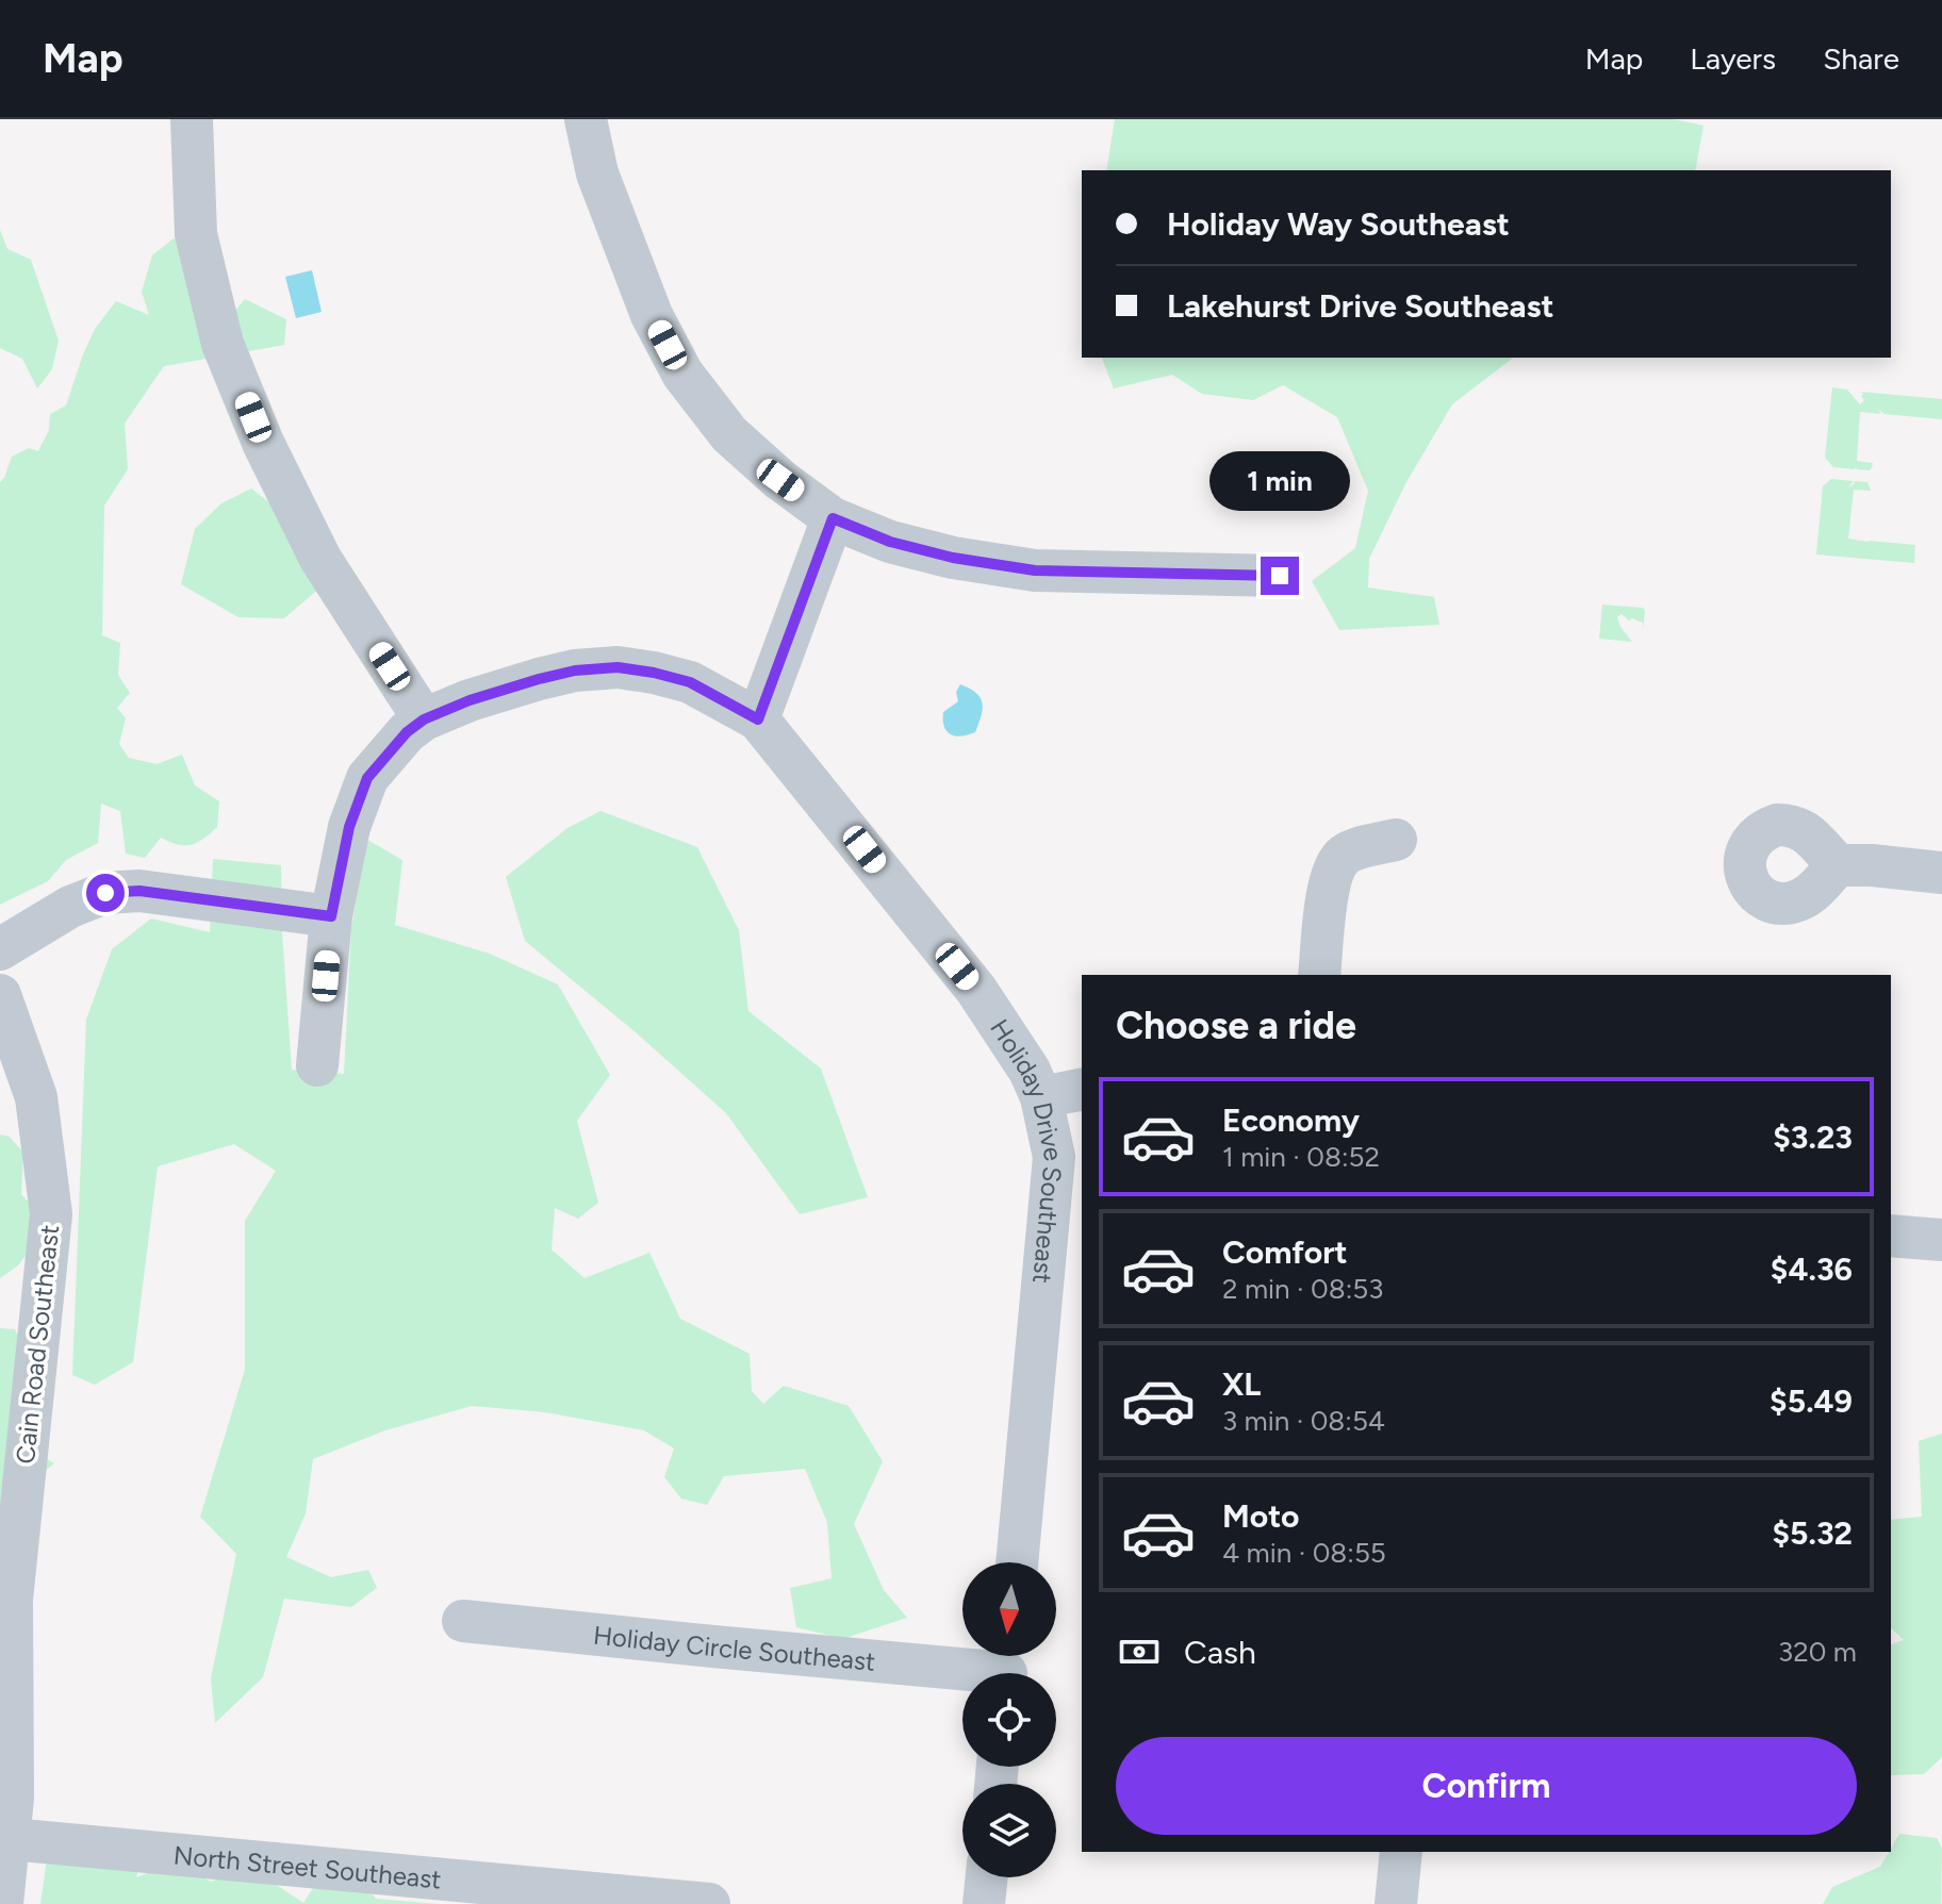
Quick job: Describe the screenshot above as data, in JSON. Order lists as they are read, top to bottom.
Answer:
{
  "streets": {
    "street": [
      "Holiday Drive Southeast",
      "Cain Road Southeast",
      "Holiday Circle Southeast",
      "North Street Southeast"
    ]
  },
  "crossings": [
    ["Cain Road Southeast", "North Street Southeast"]
  ],
  "north": "bottom",
  "page": {
    "header": "Map",
    "nav": ["Map", "Layers", "Share"],
    "banner": ["Holiday Way Southeast", "Lakehurst Drive Southeast"],
    "bubble": "1 min",
    "heading": "Choose a ride",
    "list": [
      {
        "name": "Economy",
        "note": "1 min · 08:52",
        "value": "$3.23"
      },
      {
        "name": "Comfort",
        "note": "2 min · 08:53",
        "value": "$4.36"
      },
      {
        "name": "XL",
        "note": "3 min · 08:54",
        "value": "$5.49"
      },
      {
        "name": "Moto",
        "note": "4 min · 08:55",
        "value": "$5.32"
      }
    ],
    "pay": ["Cash", "320 m"],
    "buttons": "Confirm"
  }
}
